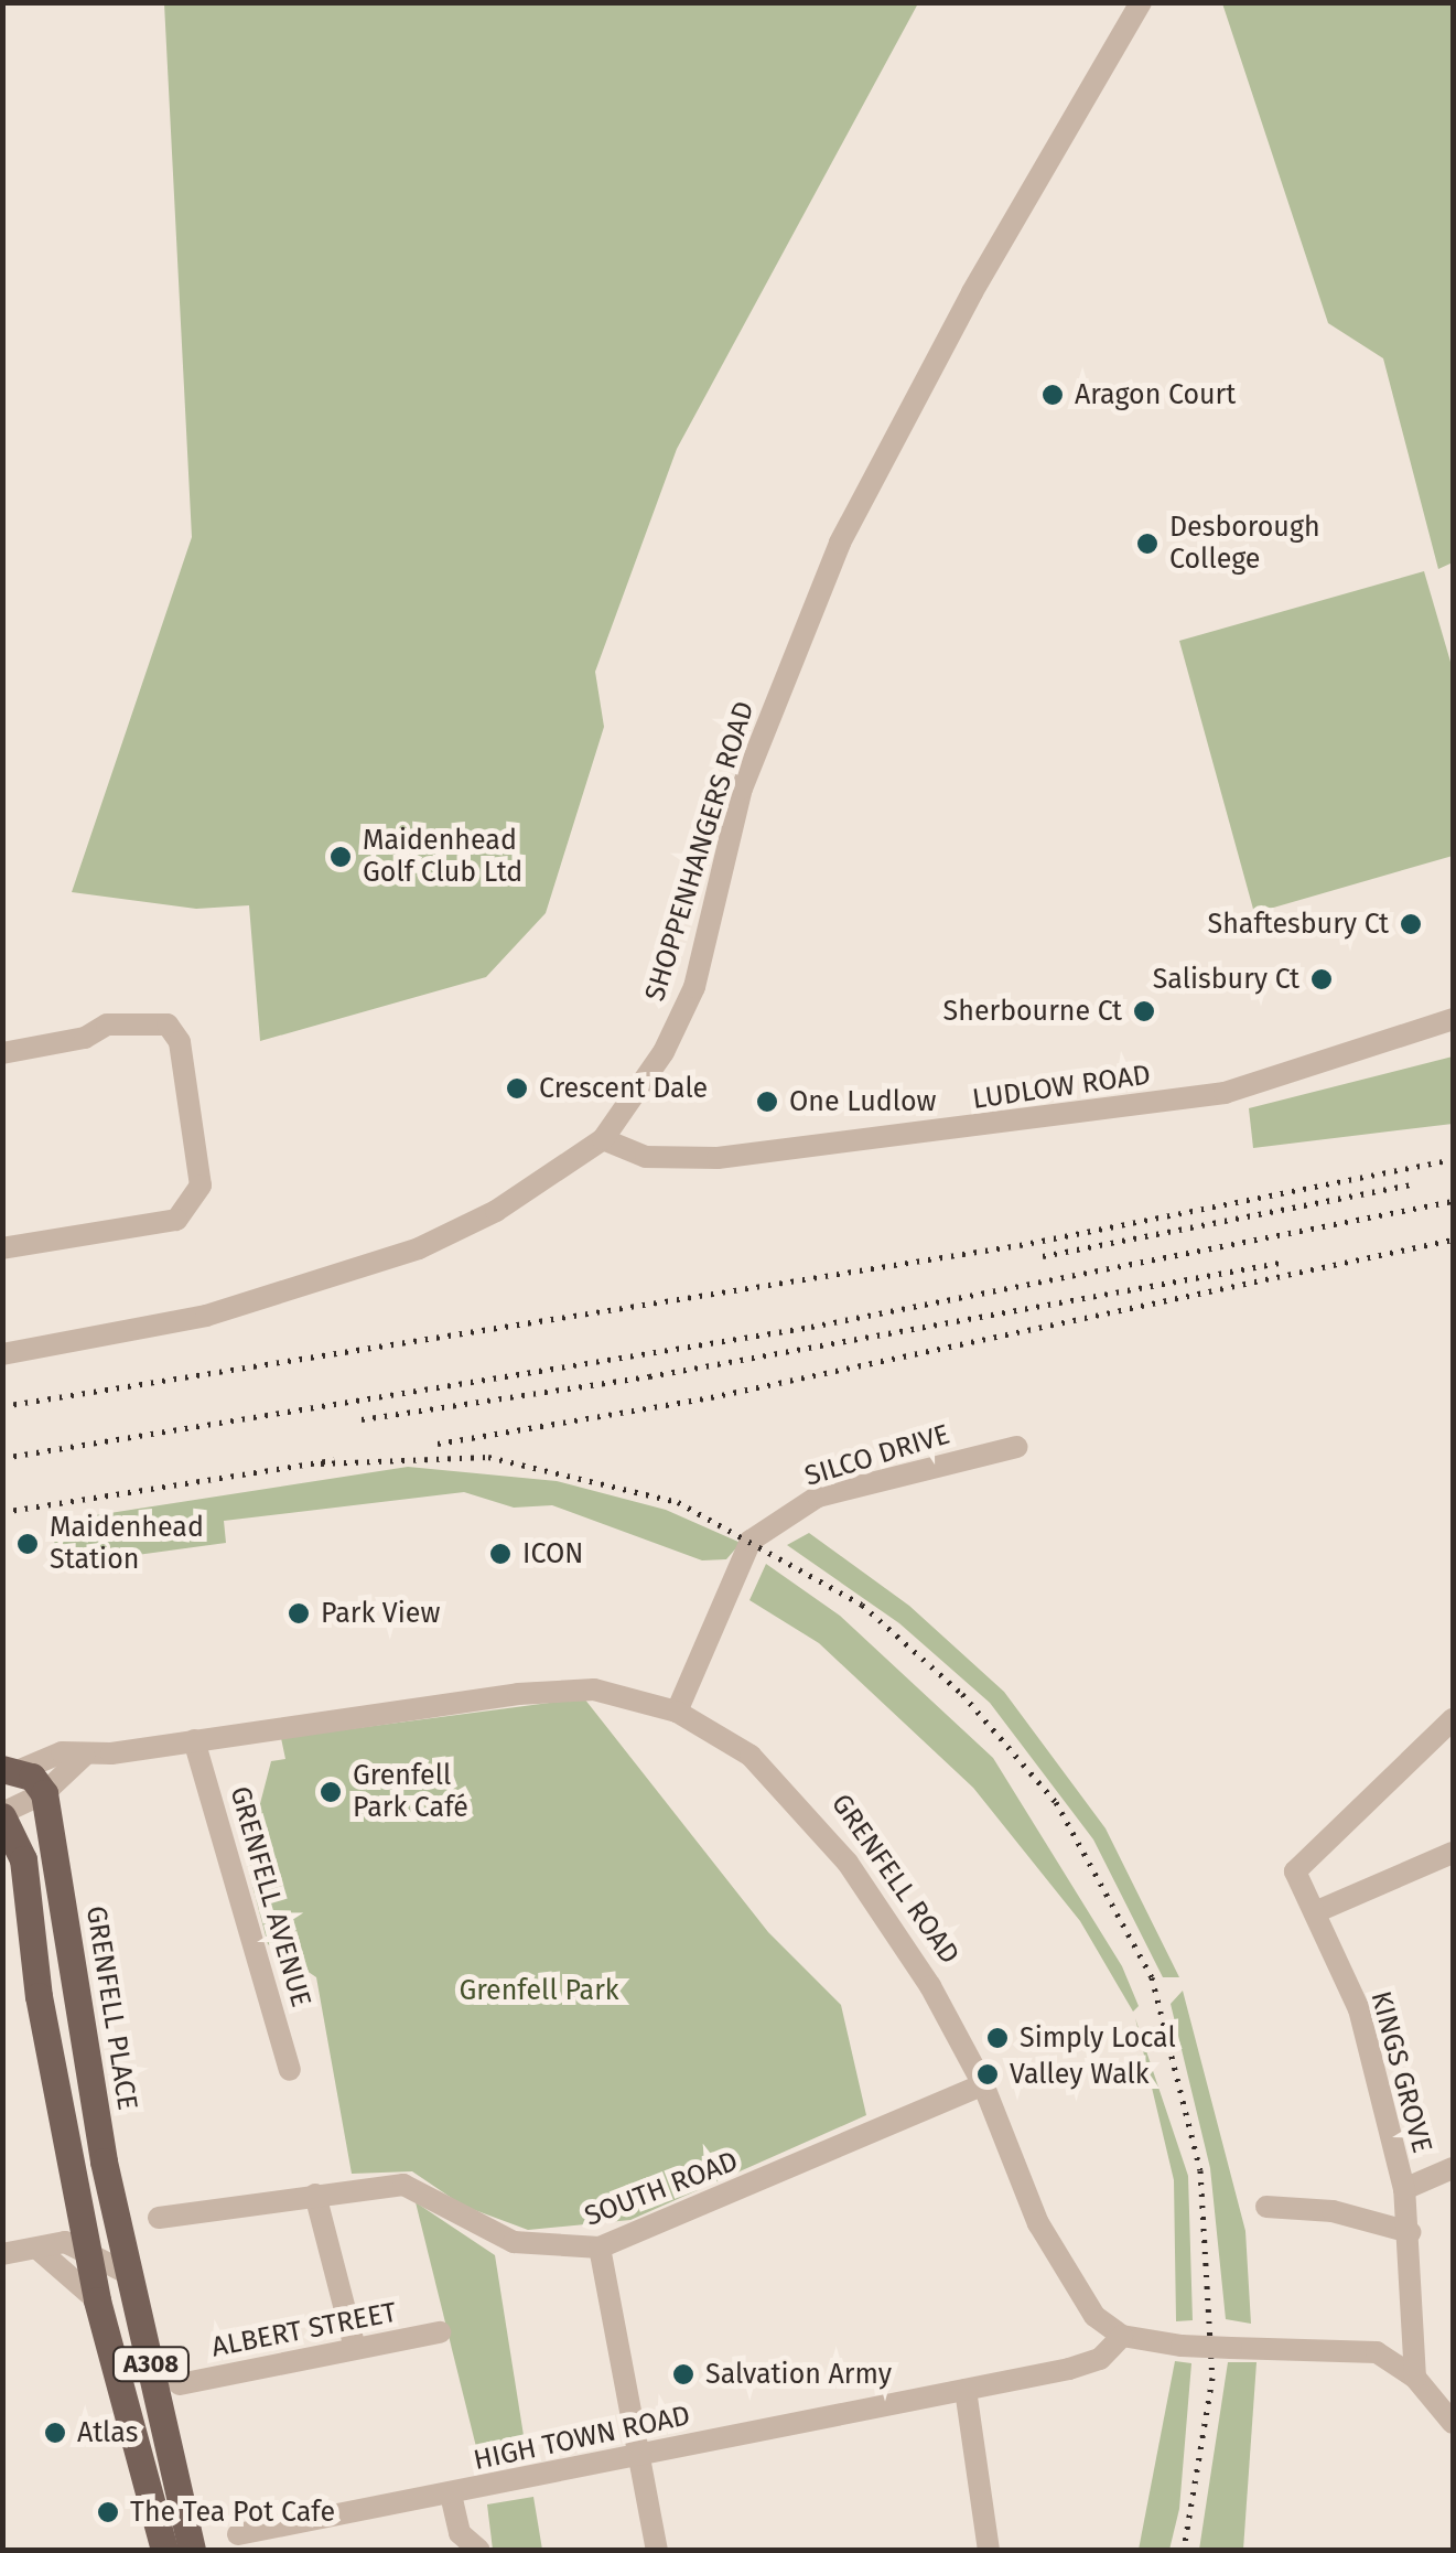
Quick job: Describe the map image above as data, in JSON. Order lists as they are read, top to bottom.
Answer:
{
  "streets": {
    "main road": ["GRENFELL ROAD", "GRENFELL PLACE", "A308"],
    "street": [
      "SHOPPENHANGERS ROAD",
      "LUDLOW ROAD",
      "SILCO DRIVE",
      "GRENFELL AVENUE",
      "KINGS GROVE",
      "SOUTH ROAD",
      "ALBERT STREET",
      "HIGH TOWN ROAD"
    ]
  },
  "crossings": [
    ["SHOPPENHANGERS ROAD", "LUDLOW ROAD"],
    ["SILCO DRIVE", "GRENFELL ROAD"],
    ["GRENFELL ROAD", "GRENFELL AVENUE"],
    ["GRENFELL ROAD", "GRENFELL PLACE"],
    ["GRENFELL ROAD", "SOUTH ROAD"],
    ["GRENFELL ROAD", "HIGH TOWN ROAD"],
    ["GRENFELL PLACE", "A308"]
  ],
  "parks": ["Grenfell Park"],
  "places": [
    "Aragon Court",
    "Desborough College",
    "Maidenhead Golf Club Ltd",
    "Shaftesbury Ct",
    "Salisbury Ct",
    "Sherbourne Ct",
    "Crescent Dale",
    "One Ludlow",
    "Maidenhead Station",
    "ICON",
    "Park View",
    "Grenfell Park Café",
    "Simply Local",
    "Valley Walk",
    "Salvation Army",
    "Atlas",
    "The Tea Pot Cafe"
  ]
}
